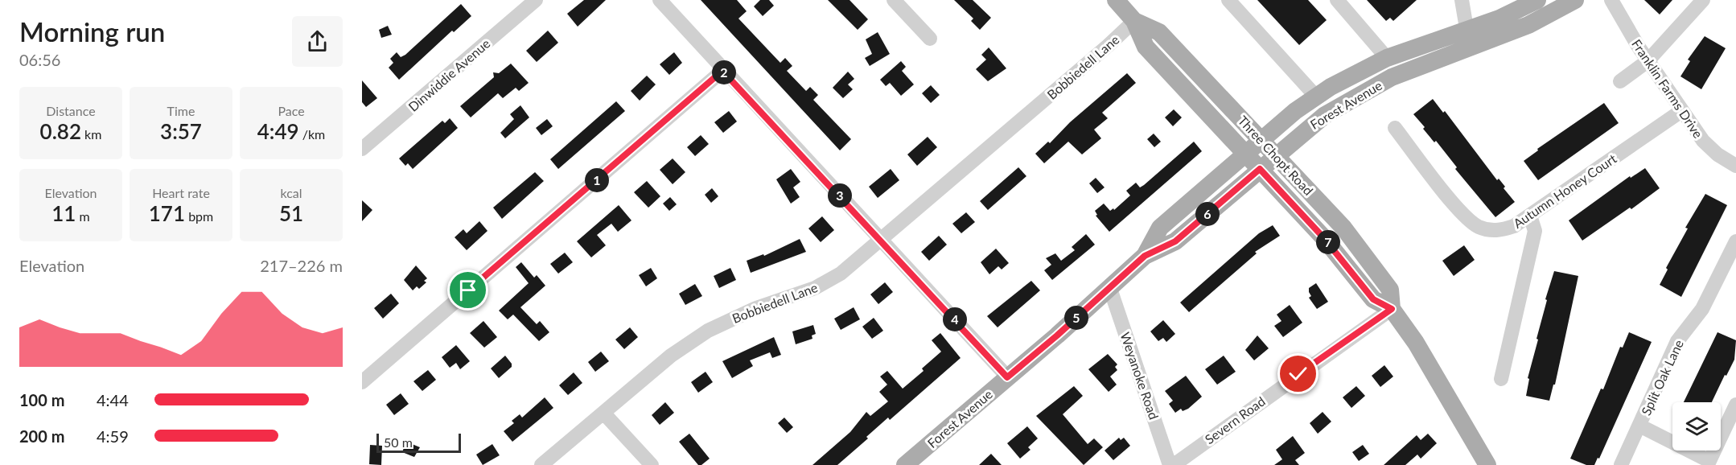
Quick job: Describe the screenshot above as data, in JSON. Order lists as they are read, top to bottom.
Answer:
{
  "streets": {
    "main road": ["Forest Avenue", "Three Chopt Road"],
    "street": [
      "Bobbiedell Lane",
      "Dinwiddie Avenue",
      "Franklin Farms Drive",
      "Autumn Honey Court",
      "Weyanoke Road",
      "Split Oak Lane",
      "Severn Road"
    ]
  },
  "crossings": [
    ["Bobbiedell Lane", "Three Chopt Road"],
    ["Franklin Farms Drive", "Autumn Honey Court"],
    ["Forest Avenue", "Three Chopt Road"],
    ["Forest Avenue", "Weyanoke Road"],
    ["Three Chopt Road", "Severn Road"]
  ],
  "scale_bar": "50 m",
  "page": {
    "heading": ["Morning run", "06:56"],
    "pins": [
      "2",
      "1",
      "3",
      "6",
      "7",
      "5",
      "4"
    ],
    "stats": [
      ["Distance", "0.82 km"],
      ["Time", "3:57"],
      ["Pace", "4:49 /km"],
      ["Elevation", "11 m"],
      ["Heart rate", "171 bpm"],
      ["kcal", "51"]
    ],
    "chart": ["Elevation", "217–226 m"],
    "list": [
      {
        "name": "100 m",
        "note": "4:44"
      },
      {
        "name": "200 m",
        "note": "4:59"
      }
    ],
    "scale": "50 m"
  }
}
